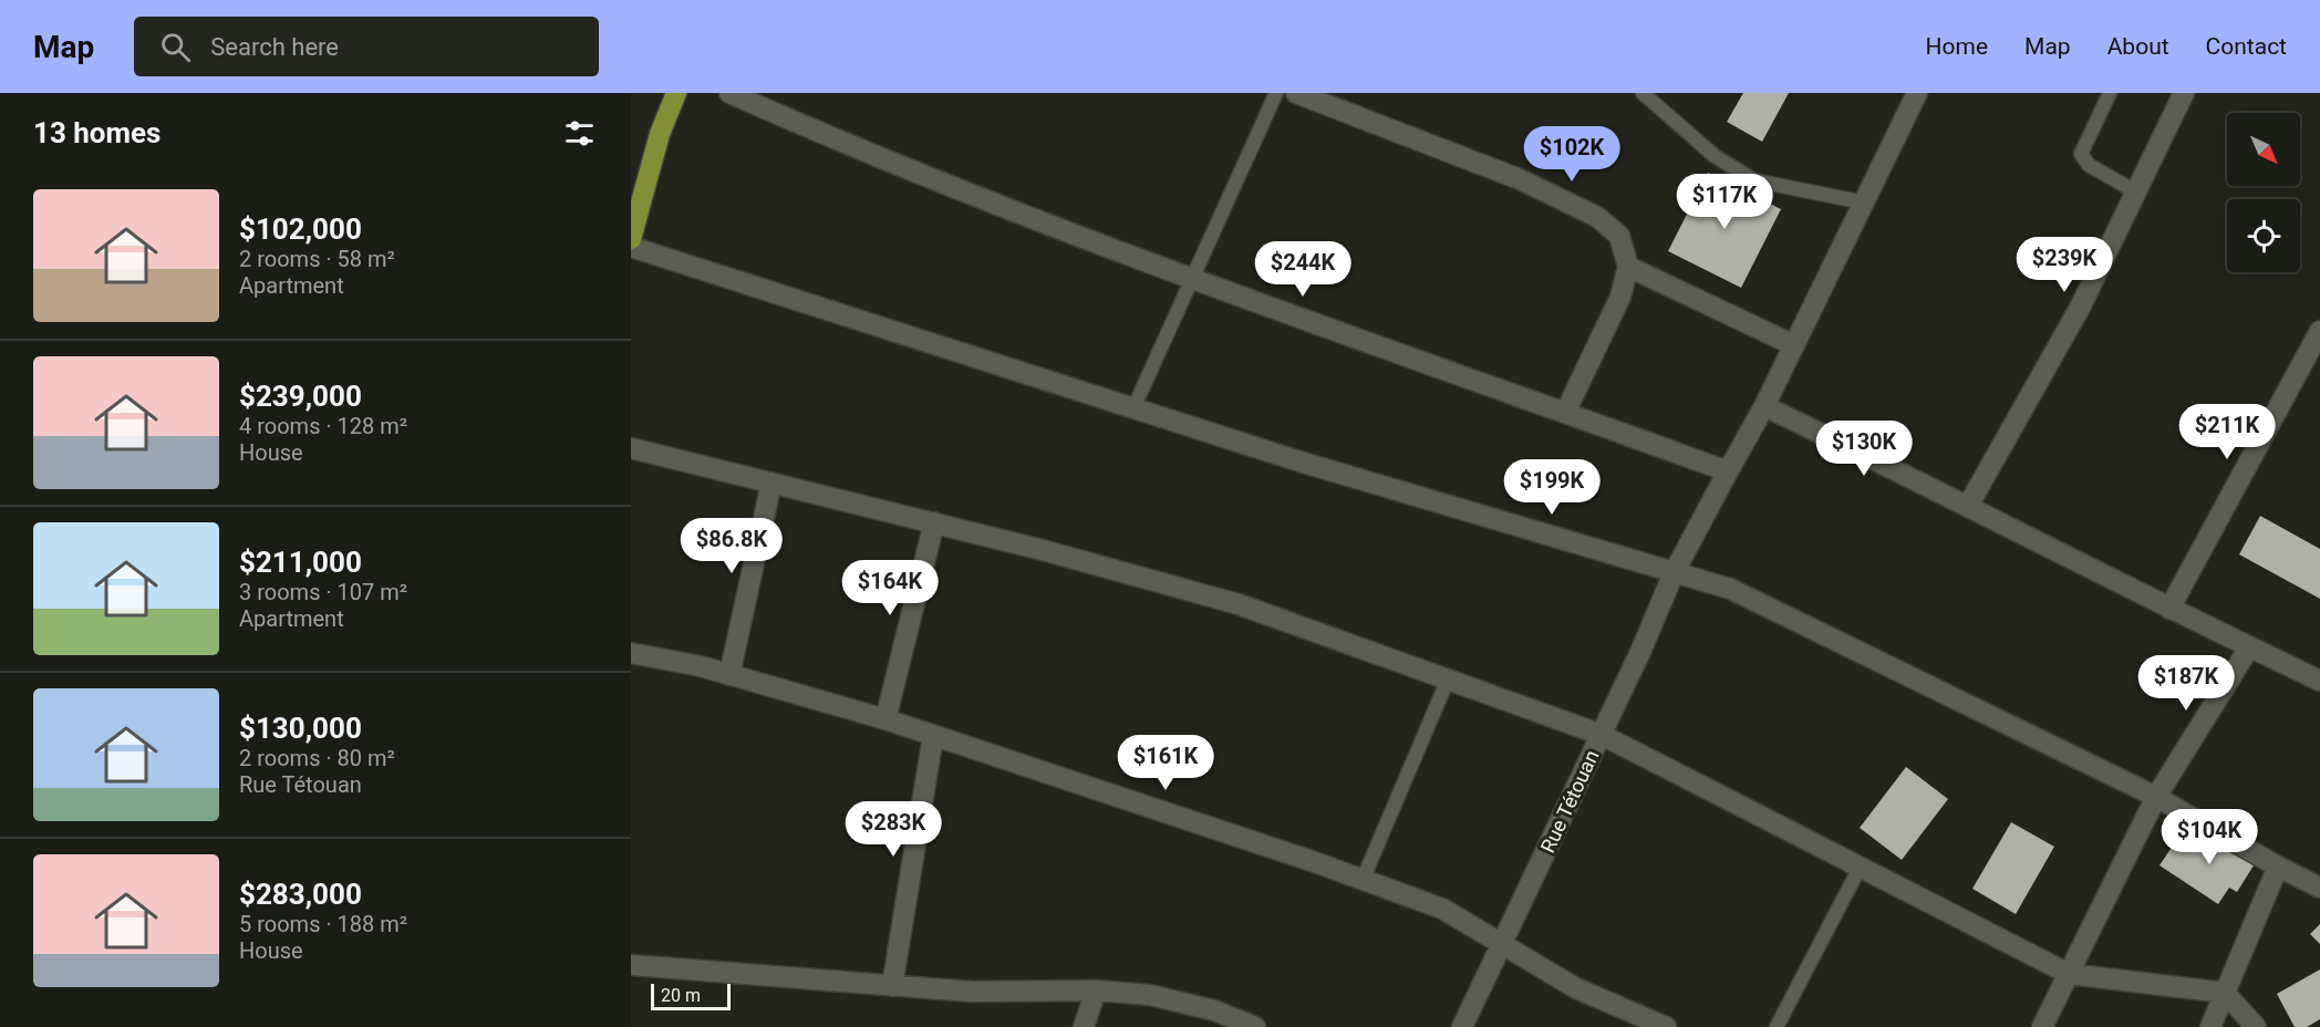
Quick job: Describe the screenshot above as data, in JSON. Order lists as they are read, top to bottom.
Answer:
{
  "streets": {
    "street": ["Rue Tétouan"]
  },
  "scale_bar": "20 m",
  "north": "bottom right",
  "page": {
    "header": "Map",
    "search": "Search here",
    "nav": [
      "Home",
      "Map",
      "About",
      "Contact"
    ],
    "heading": "13 homes",
    "price": [
      "$102K",
      "$117K",
      "$239K",
      "$244K",
      "$211K",
      "$130K",
      "$199K",
      "$86.8K",
      "$164K",
      "$187K",
      "$161K",
      "$283K",
      "$104K"
    ],
    "list": [
      {
        "name": "$102,000",
        "note": "2 rooms · 58 m² · Apartment"
      },
      {
        "name": "$239,000",
        "note": "4 rooms · 128 m² · House"
      },
      {
        "name": "$211,000",
        "note": "3 rooms · 107 m² · Apartment"
      },
      {
        "name": "$130,000",
        "note": "2 rooms · 80 m² · Rue Tétouan"
      },
      {
        "name": "$283,000",
        "note": "5 rooms · 188 m² · House"
      }
    ],
    "scale": "20 m"
  }
}
